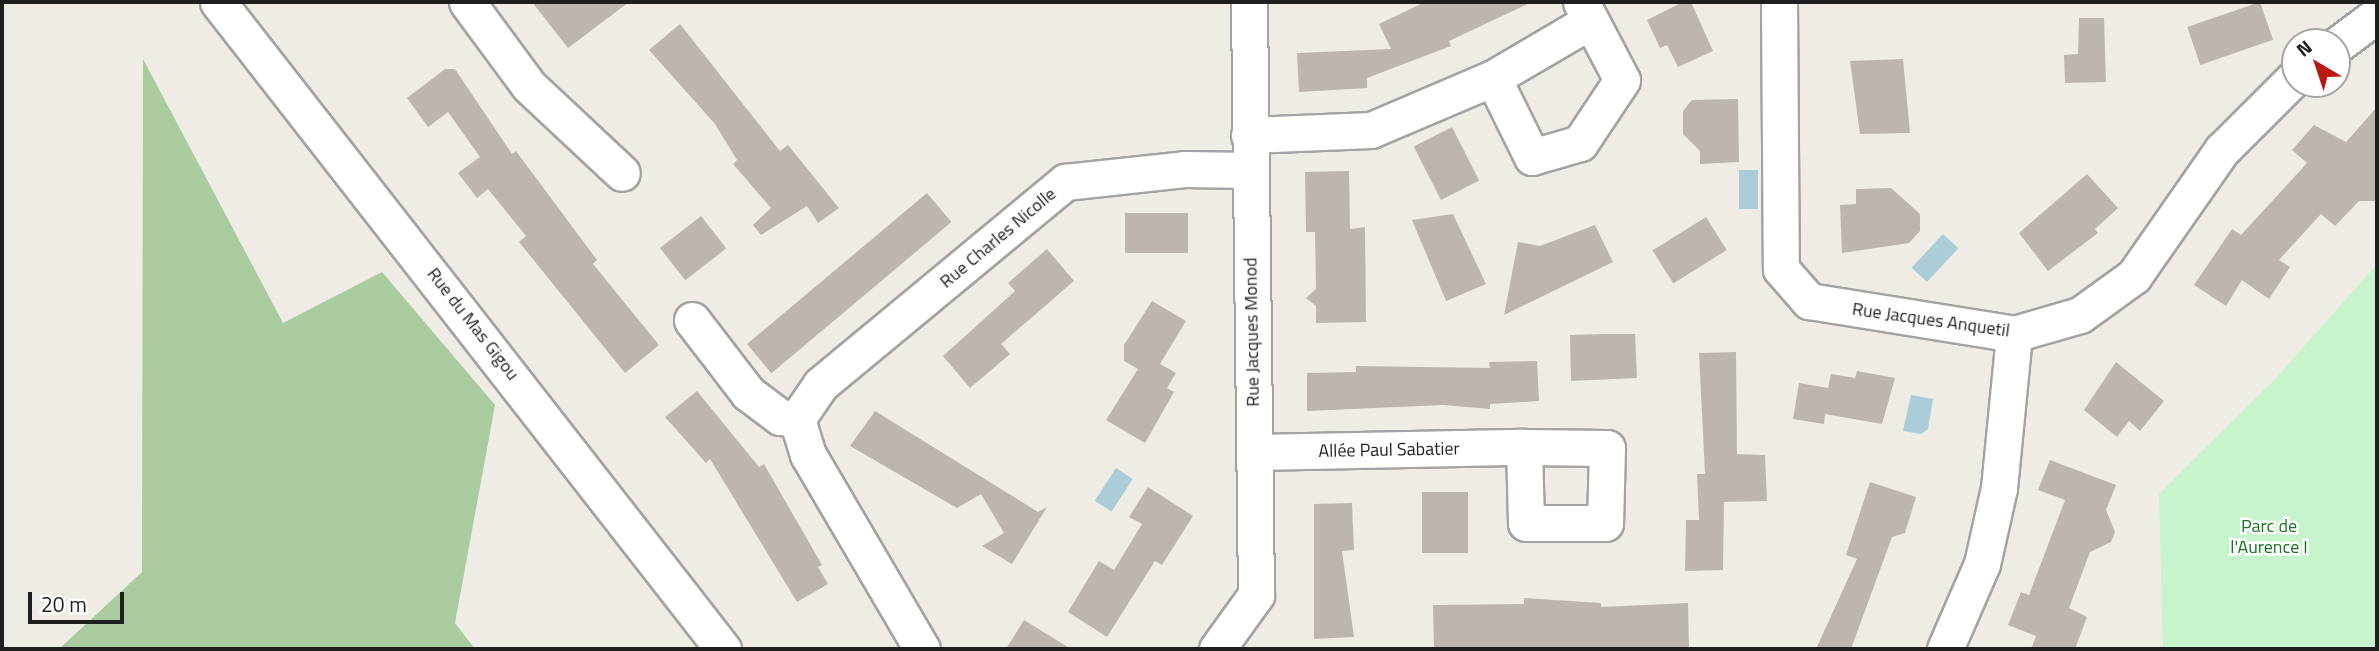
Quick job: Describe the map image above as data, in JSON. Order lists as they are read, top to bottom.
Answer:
{
  "streets": {
    "street": [
      "Rue Charles Nicolle",
      "Rue Jacques Anquetil",
      "Rue du Mas Gigou",
      "Rue Jacques Monod",
      "Allée Paul Sabatier"
    ]
  },
  "crossings": [
    ["Rue Charles Nicolle", "Rue Jacques Monod"],
    ["Rue Jacques Monod", "Allée Paul Sabatier"]
  ],
  "parks": ["Parc de l'Aurence I"],
  "scale_bar": "20 m",
  "north": "top left"
}
